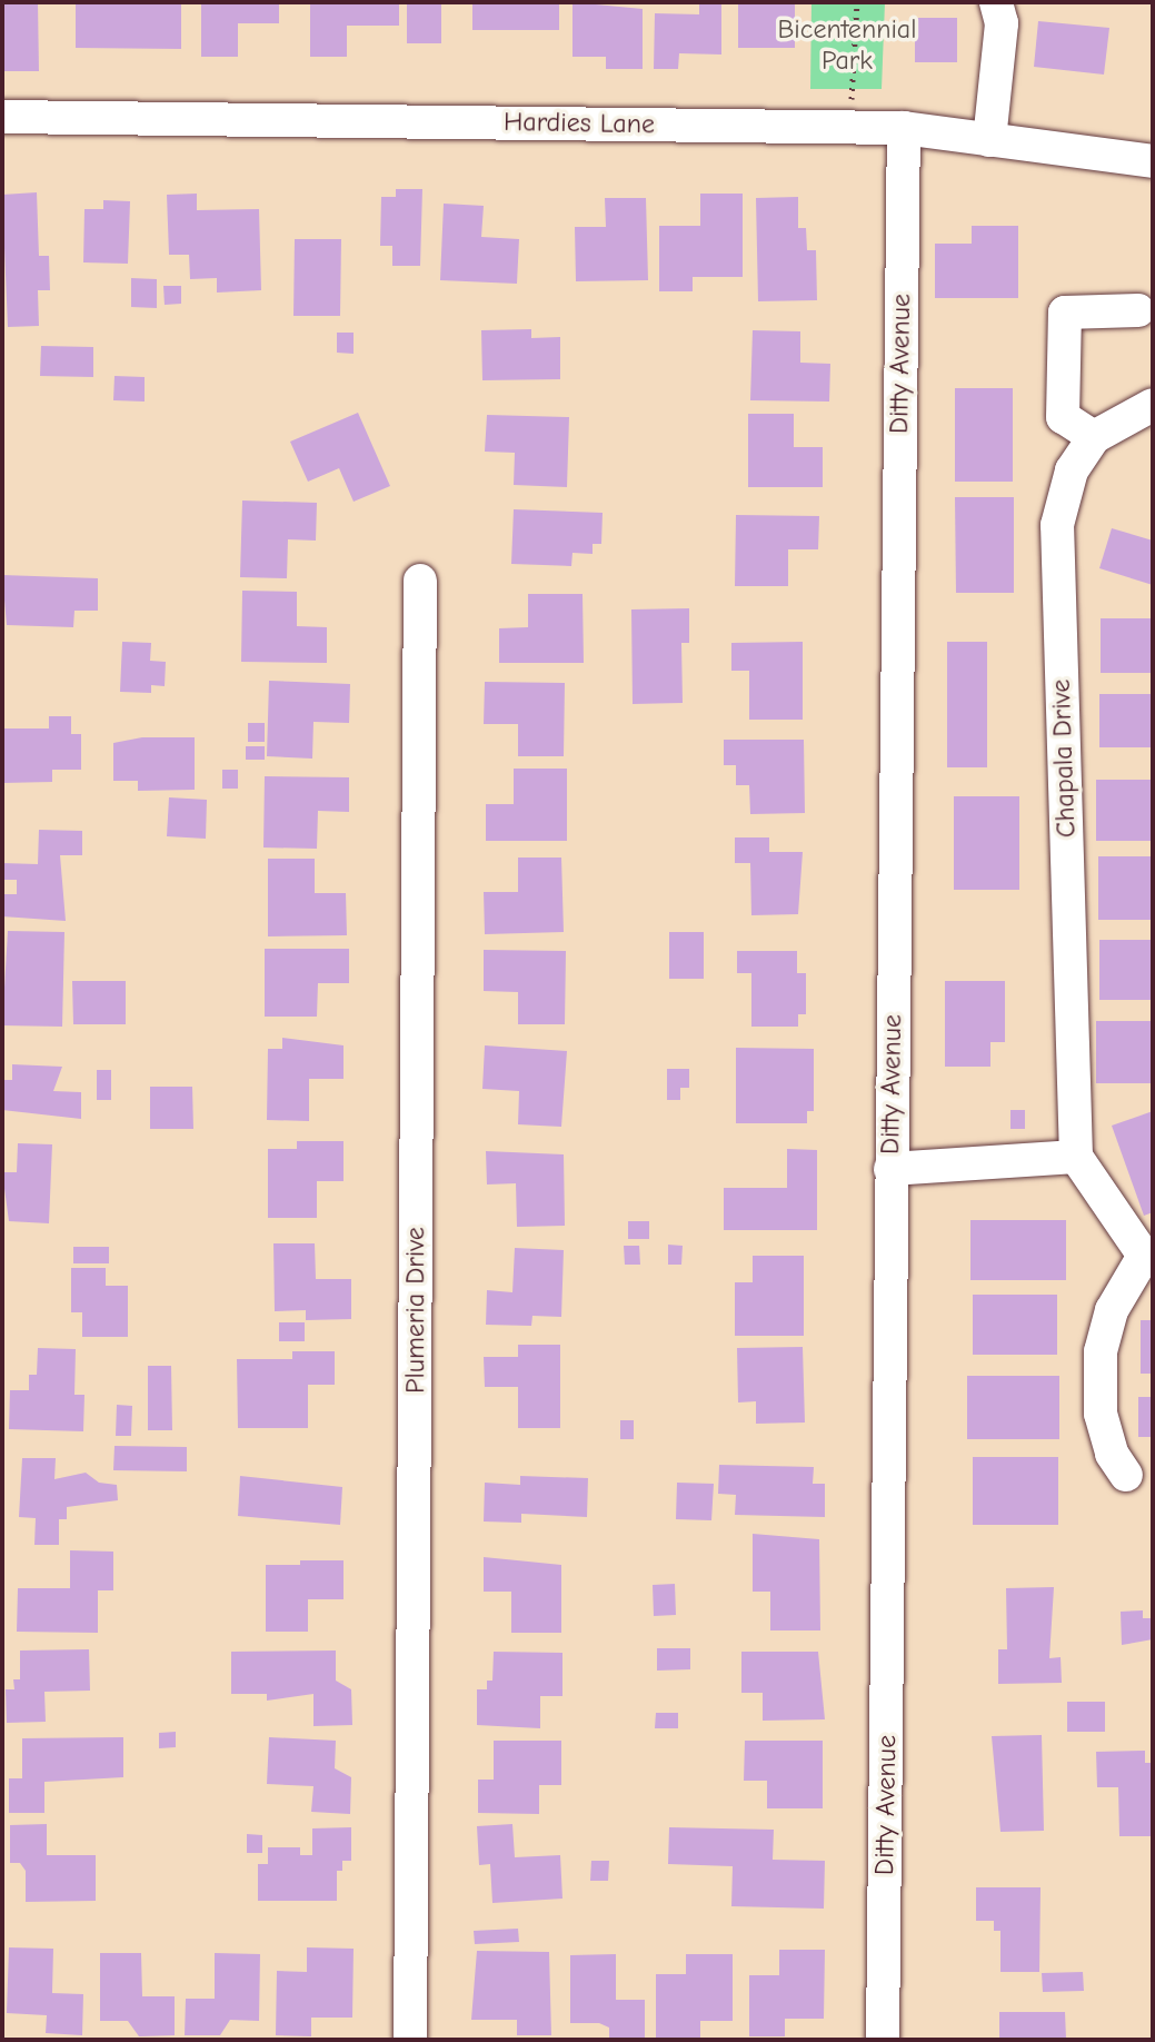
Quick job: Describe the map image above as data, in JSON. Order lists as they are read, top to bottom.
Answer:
{
  "streets": {
    "street": [
      "Hardies Lane",
      "Ditty Avenue",
      "Chapala Drive",
      "Plumeria Drive"
    ]
  },
  "crossings": [
    ["Hardies Lane", "Ditty Avenue"]
  ],
  "parks": ["Bicentennial Park"]
}
